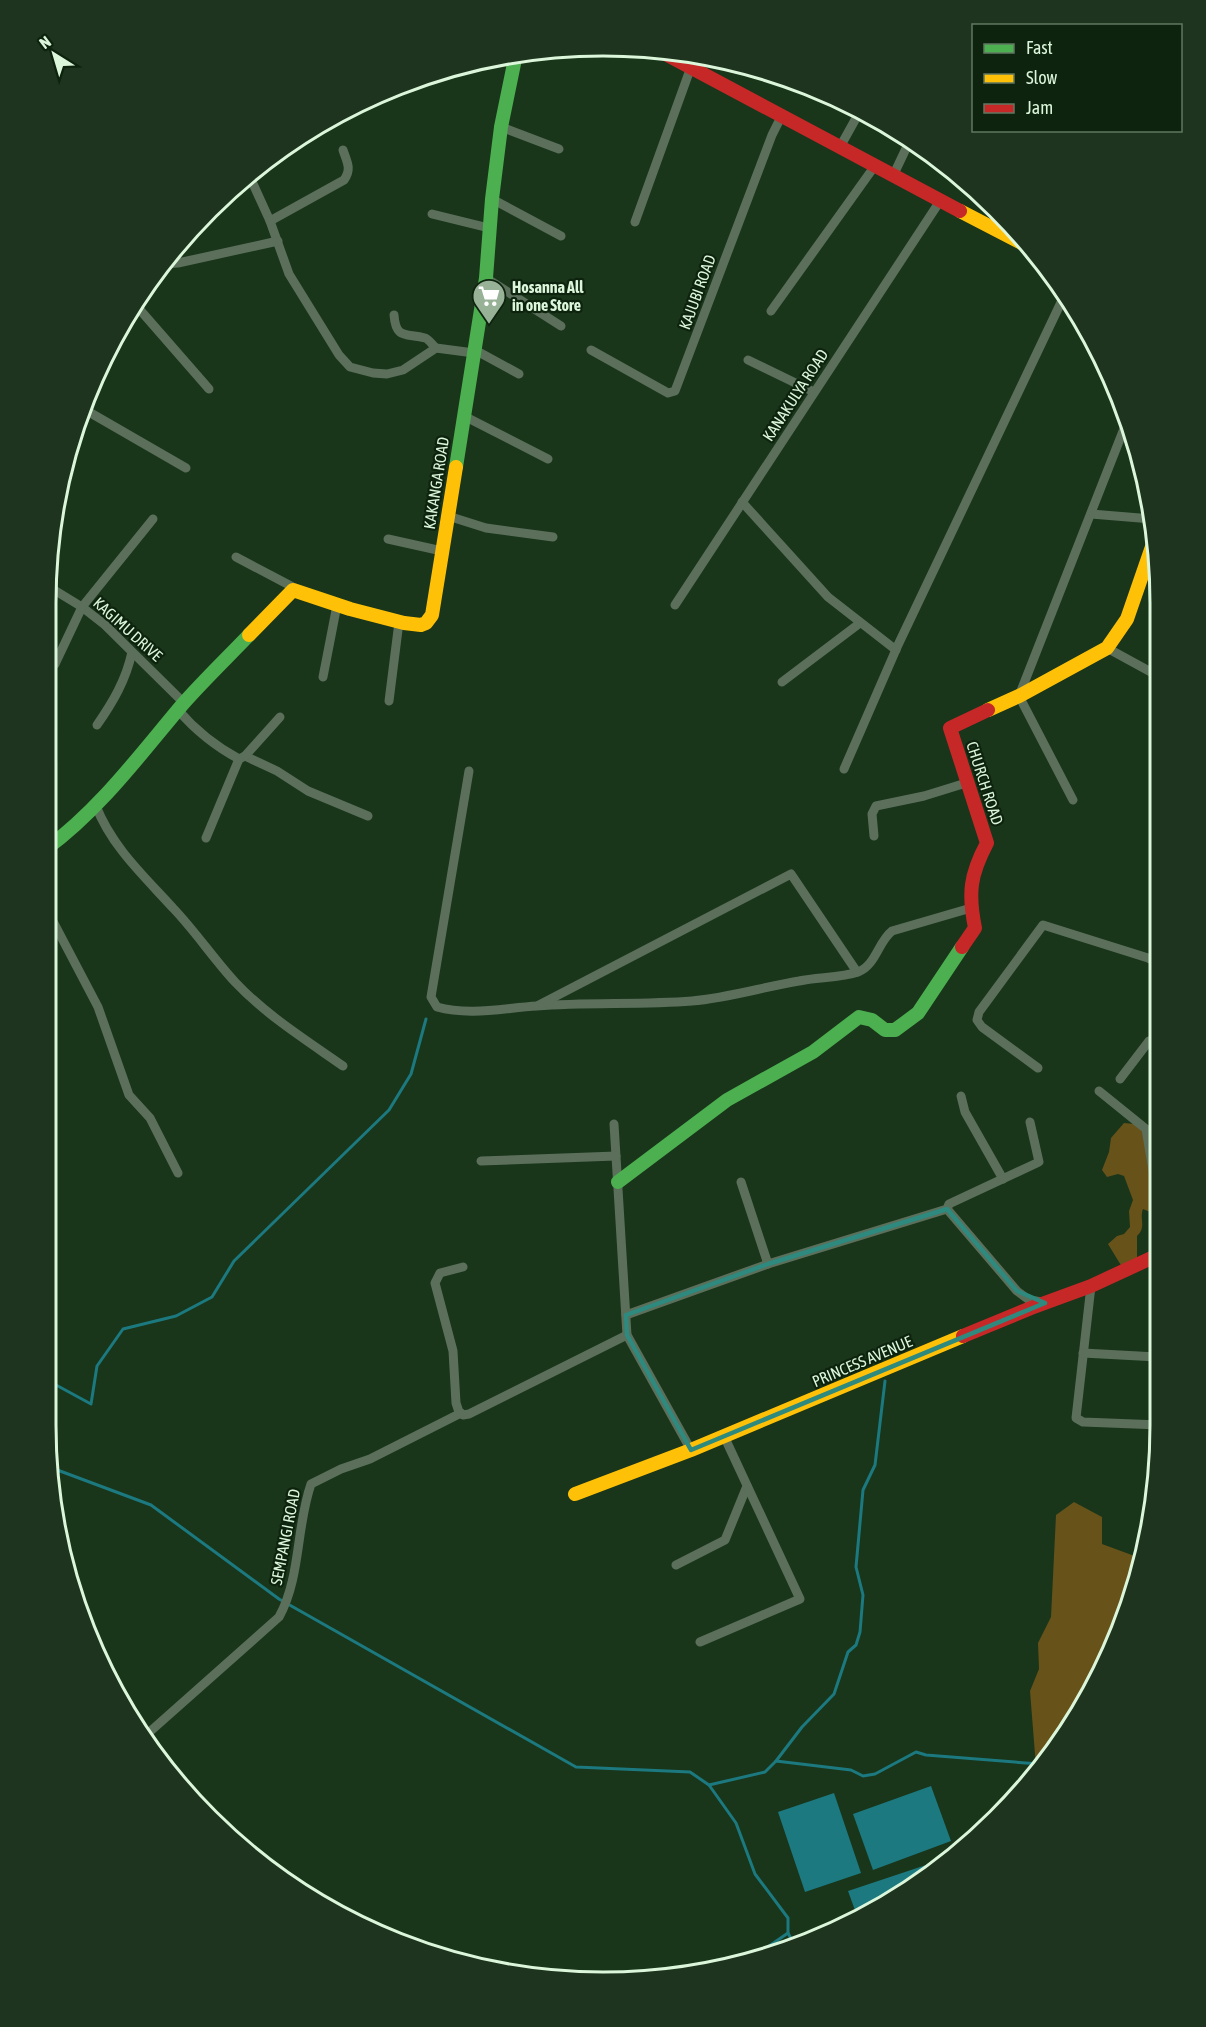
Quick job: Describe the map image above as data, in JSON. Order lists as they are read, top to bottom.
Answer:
{
  "streets": {
    "street": [
      "KAJUBI ROAD",
      "KANAKULYA ROAD",
      "KAKANGA ROAD",
      "KAGIMU DRIVE",
      "CHURCH ROAD",
      "PRINCESS AVENUE",
      "SEMPANGI ROAD"
    ]
  },
  "places": {
    "supermarket": ["Hosanna All in one Store"]
  },
  "legend": ["Fast", "Slow", "Jam"],
  "north": "top left"
}
